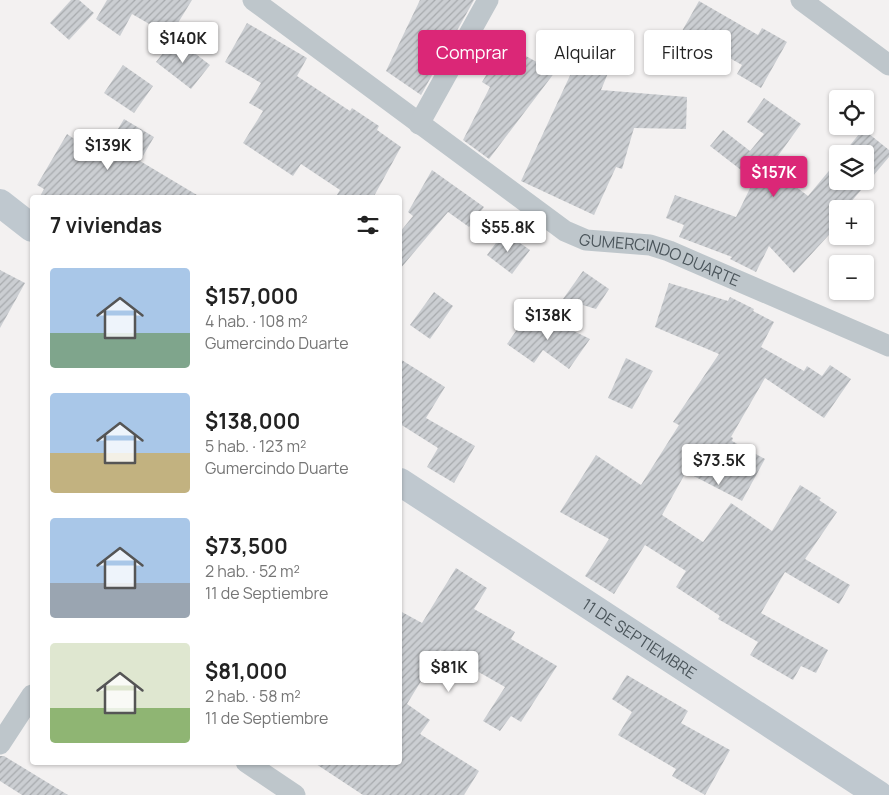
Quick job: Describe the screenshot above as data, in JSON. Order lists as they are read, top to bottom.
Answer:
{
  "streets": {
    "main road": ["11 DE SEPTIEMBRE"],
    "street": ["GUMERCINDO DUARTE"]
  },
  "page": {
    "price": [
      "$140K",
      "$139K",
      "$157K",
      "$55.8K",
      "$138K",
      "$73.5K",
      "$81K"
    ],
    "chip": ["Comprar", "Alquilar", "Filtros"],
    "map_buttons": ["+", "−"],
    "heading": "7 viviendas",
    "list": [
      {
        "name": "$157,000",
        "note": "4 hab. · 108 m² · Gumercindo Duarte"
      },
      {
        "name": "$138,000",
        "note": "5 hab. · 123 m² · Gumercindo Duarte"
      },
      {
        "name": "$73,500",
        "note": "2 hab. · 52 m² · 11 de Septiembre"
      },
      {
        "name": "$81,000",
        "note": "2 hab. · 58 m² · 11 de Septiembre"
      }
    ]
  }
}
